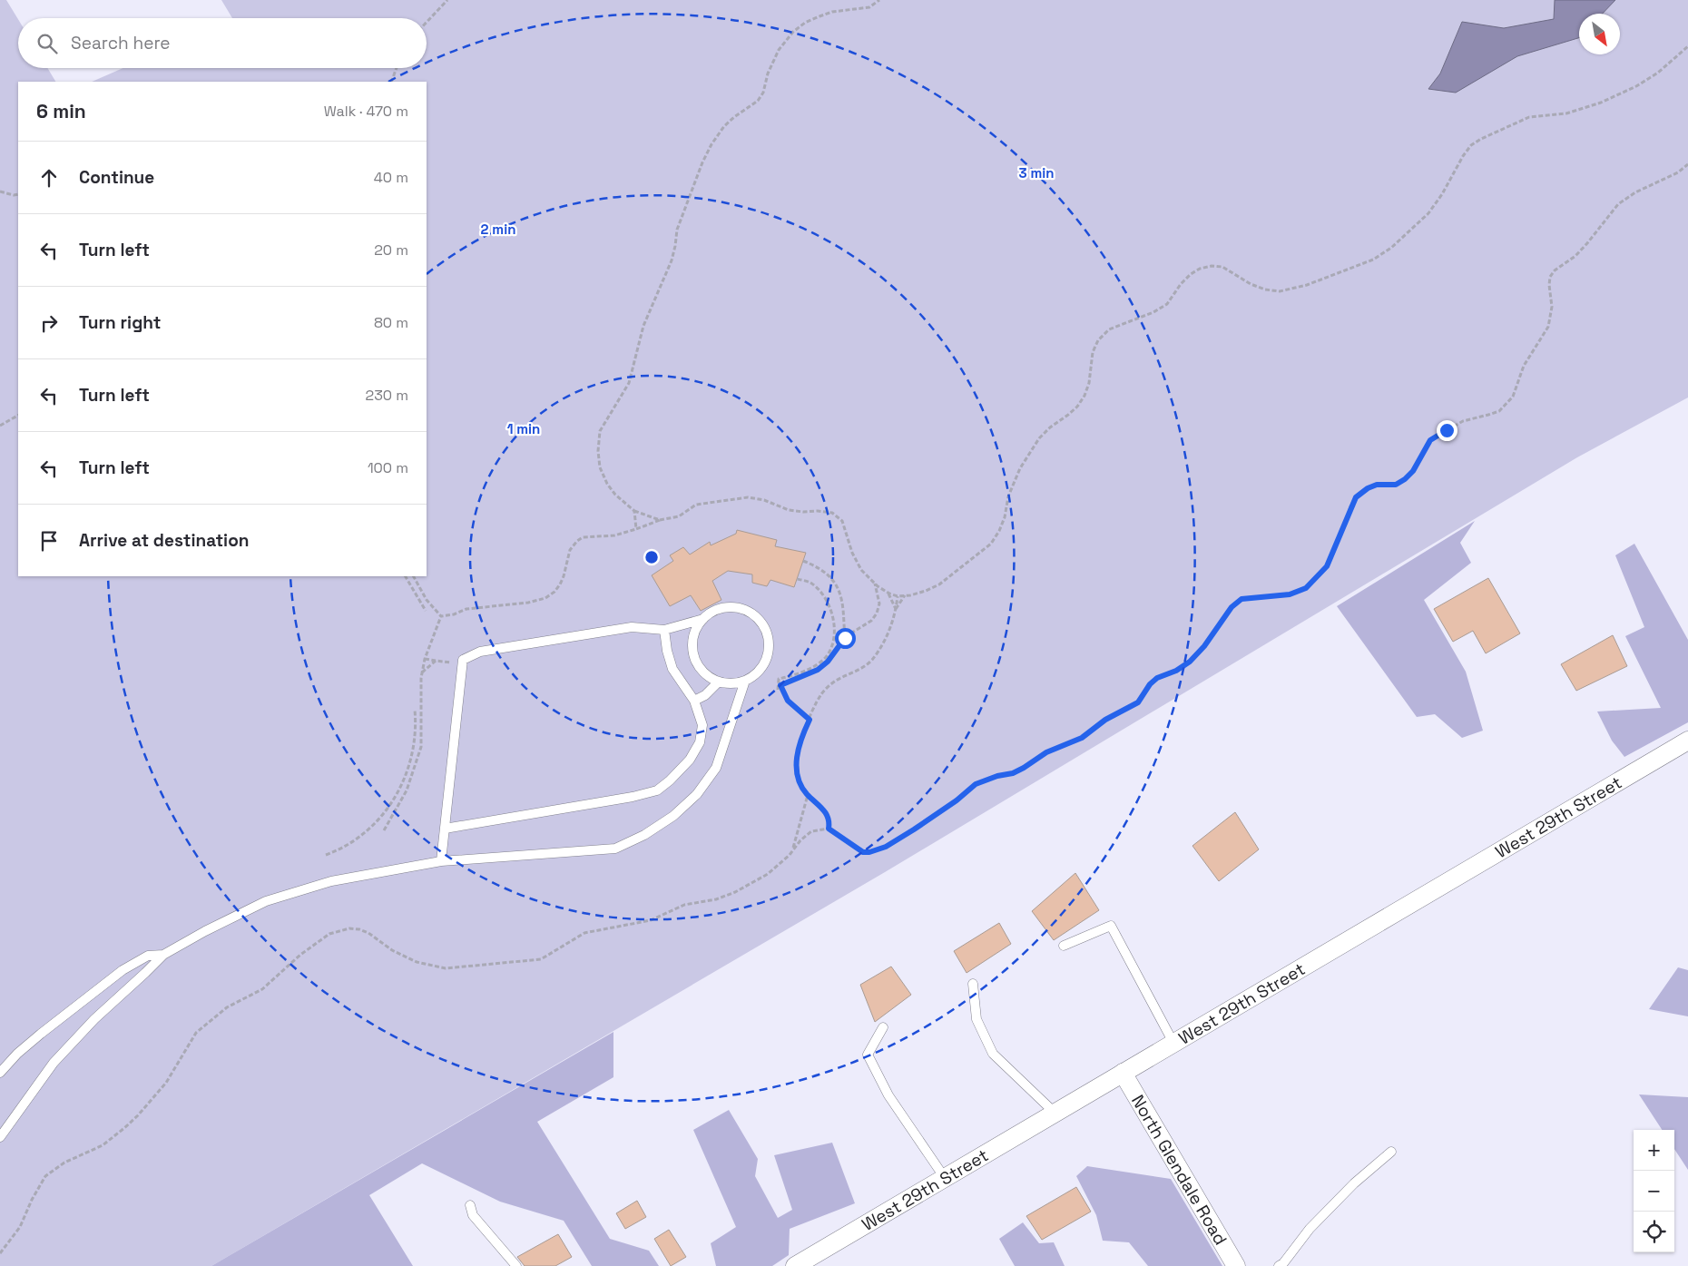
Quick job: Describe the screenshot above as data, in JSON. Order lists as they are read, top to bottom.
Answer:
{
  "streets": {
    "street": ["West 29th Street", "North Glendale Road"]
  },
  "crossings": [
    ["West 29th Street", "North Glendale Road"]
  ],
  "north": "bottom right",
  "page": {
    "search": "Search here",
    "heading": ["6 min", "Walk · 470 m"],
    "list": [
      ["Continue", "40 m"],
      ["Turn left", "20 m"],
      ["Turn right", "80 m"],
      ["Turn left", "230 m"],
      ["Turn left", "100 m"],
      "Arrive at destination"
    ],
    "map_buttons": ["+", "−"]
  },
  "rings": ["3 min", "2 min", "1 min"]
}
